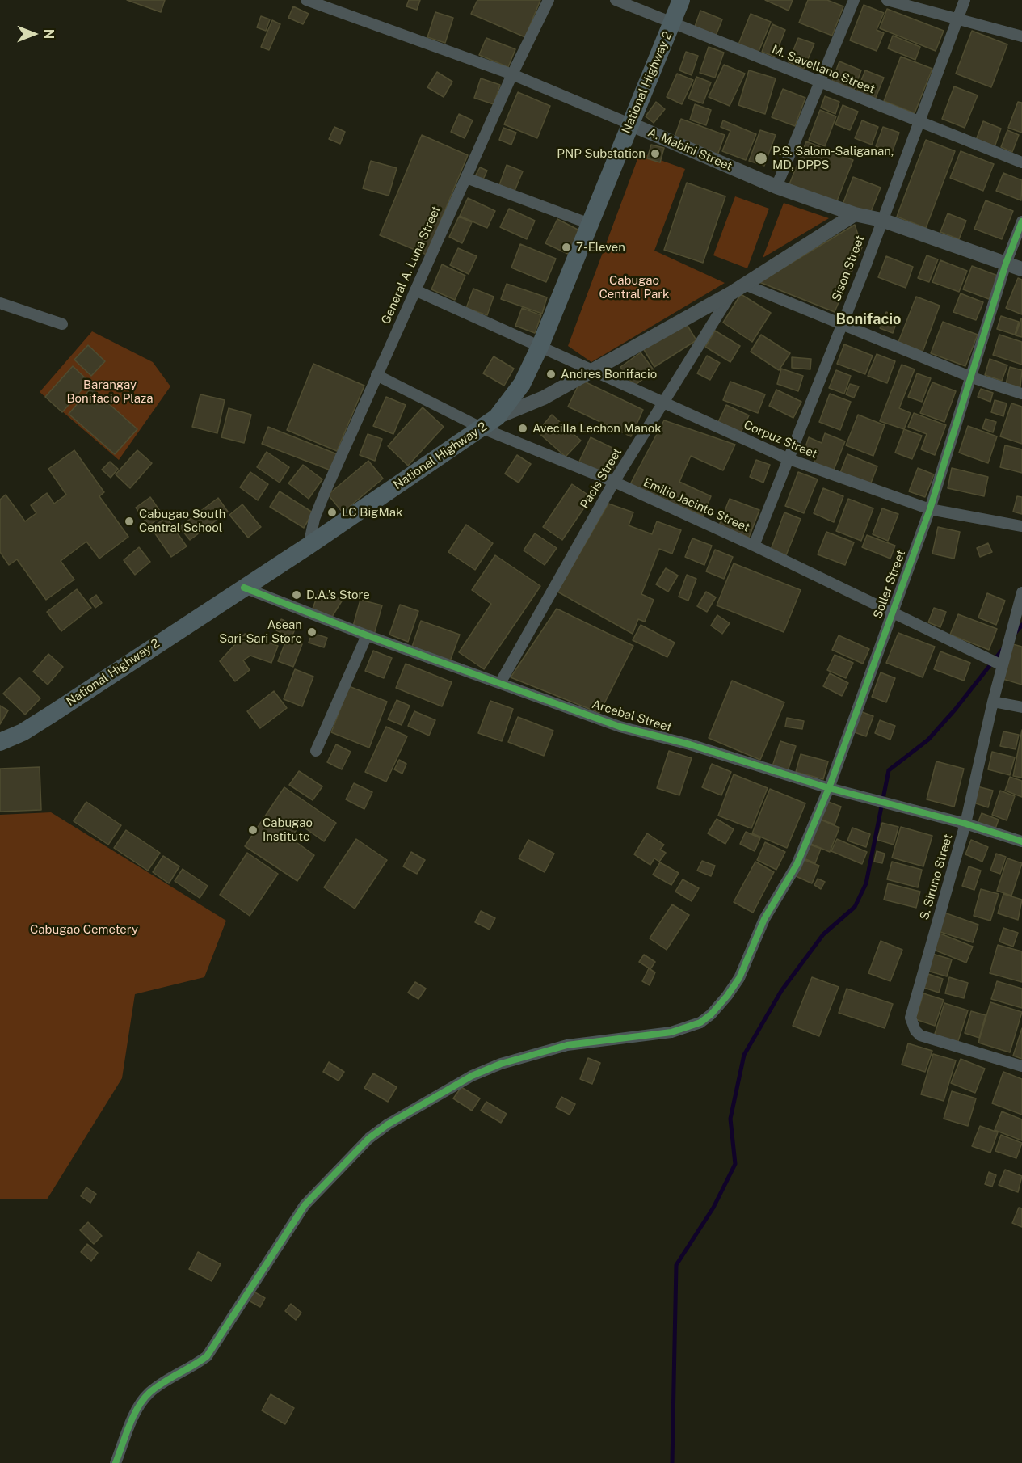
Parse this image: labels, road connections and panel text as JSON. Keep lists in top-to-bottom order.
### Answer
{
  "streets": {
    "highway": ["National Highway 2"],
    "street": [
      "M. Savellano Street",
      "A. Mabini Street",
      "General A. Luna Street",
      "Sison Street",
      "Corpuz Street",
      "Pacis Street",
      "Emilio Jacinto Street",
      "Soller Street",
      "Arcebal Street",
      "S. Siruno Street"
    ]
  },
  "crossings": [
    ["M. Savellano Street", "National Highway 2"],
    ["M. Savellano Street", "Sison Street"],
    ["National Highway 2", "A. Mabini Street"],
    ["National Highway 2", "General A. Luna Street"],
    ["National Highway 2", "Corpuz Street"],
    ["National Highway 2", "Emilio Jacinto Street"],
    ["National Highway 2", "Arcebal Street"],
    ["A. Mabini Street", "General A. Luna Street"],
    ["A. Mabini Street", "Sison Street"],
    ["A. Mabini Street", "Soller Street"],
    ["General A. Luna Street", "Corpuz Street"],
    ["General A. Luna Street", "Emilio Jacinto Street"],
    ["Sison Street", "Corpuz Street"],
    ["Sison Street", "Emilio Jacinto Street"],
    ["Corpuz Street", "Pacis Street"],
    ["Corpuz Street", "Soller Street"],
    ["Pacis Street", "Emilio Jacinto Street"],
    ["Pacis Street", "Arcebal Street"],
    ["Emilio Jacinto Street", "Soller Street"],
    ["Emilio Jacinto Street", "S. Siruno Street"],
    ["Soller Street", "Arcebal Street"],
    ["Arcebal Street", "S. Siruno Street"]
  ],
  "districts": ["Bonifacio"],
  "parks": ["Cabugao Central Park", "Barangay Bonifacio Plaza", "Cabugao Cemetery"],
  "places": [
    "PNP Substation",
    "P.S. Salom-Saliganan, MD, DPPS",
    "7-Eleven",
    "Andres Bonifacio",
    "Avecilla Lechon Manok",
    "LC BigMak",
    "Cabugao South Central School",
    "D.A.’s Store",
    "Asean Sari-Sari Store",
    "Cabugao Institute"
  ],
  "north": "right"
}
